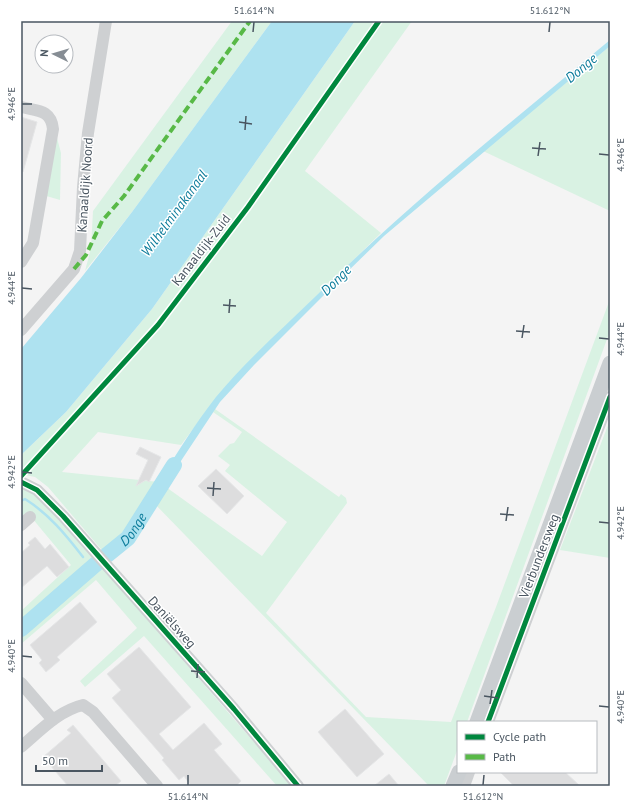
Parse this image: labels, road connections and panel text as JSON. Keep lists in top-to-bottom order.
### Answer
{
  "streets": {
    "main road": ["Vierbundersweg"],
    "street": ["Kanaaldijk Noord", "Daniëlsweg"],
    "cycle path": ["Kanaaldijk-Zuid"]
  },
  "water": ["Donge", "Wilhelminakanaal"],
  "legend": ["Cycle path", "Path"],
  "scale_bar": "50 m",
  "north": "left",
  "coordinates": [
    "51.614°N",
    "51.612°N",
    "4.946°E",
    "4.944°E",
    "4.942°E",
    "4.940°E"
  ]
}
